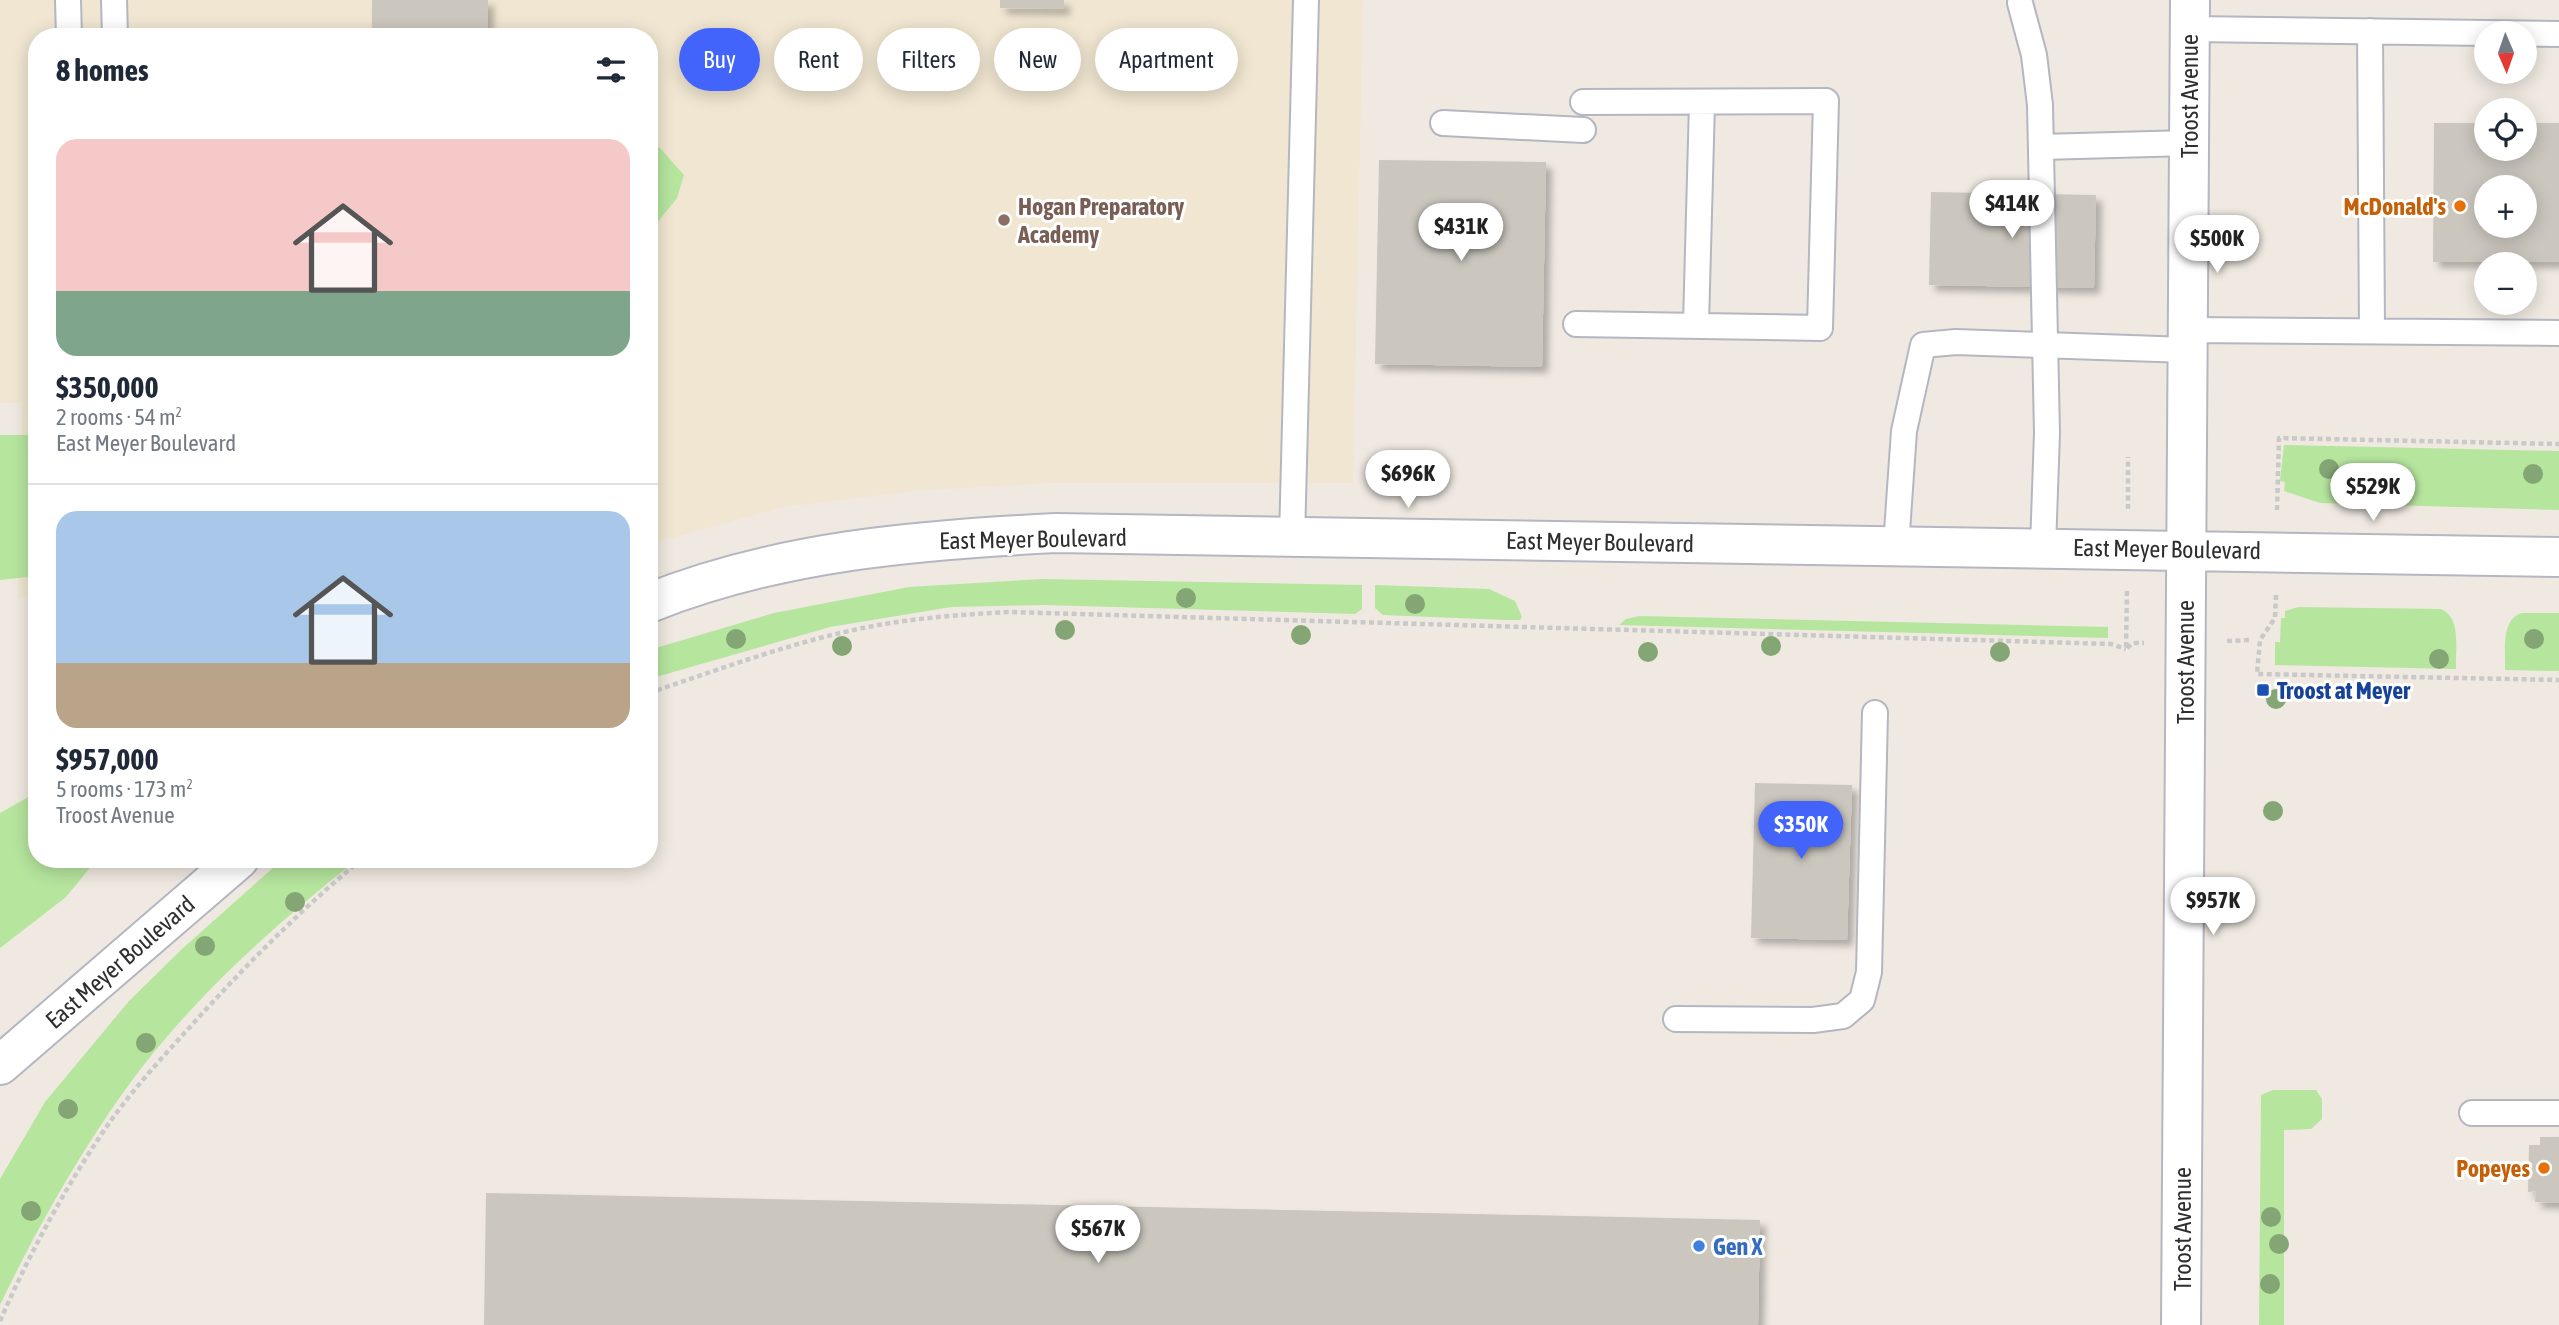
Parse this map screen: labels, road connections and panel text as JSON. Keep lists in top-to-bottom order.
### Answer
{
  "streets": {
    "main road": ["Troost Avenue", "East Meyer Boulevard"]
  },
  "crossings": [
    ["Troost Avenue", "East Meyer Boulevard"]
  ],
  "places": {
    "other": [
      "McDonald's",
      "Hogan Preparatory Academy",
      "Popeyes",
      "Gen X"
    ],
    "transit": ["Troost at Meyer"]
  },
  "north": "bottom",
  "page": {
    "map_buttons": ["+", "−"],
    "chip": [
      "Buy",
      "Rent",
      "Filters",
      "New",
      "Apartment"
    ],
    "heading": "8 homes",
    "list": [
      {
        "name": "$350,000",
        "note": "2 rooms · 54 m² · East Meyer Boulevard"
      },
      {
        "name": "$957,000",
        "note": "5 rooms · 173 m² · Troost Avenue"
      }
    ],
    "price": [
      "$414K",
      "$431K",
      "$500K",
      "$696K",
      "$529K",
      "$350K",
      "$957K",
      "$567K"
    ]
  }
}
